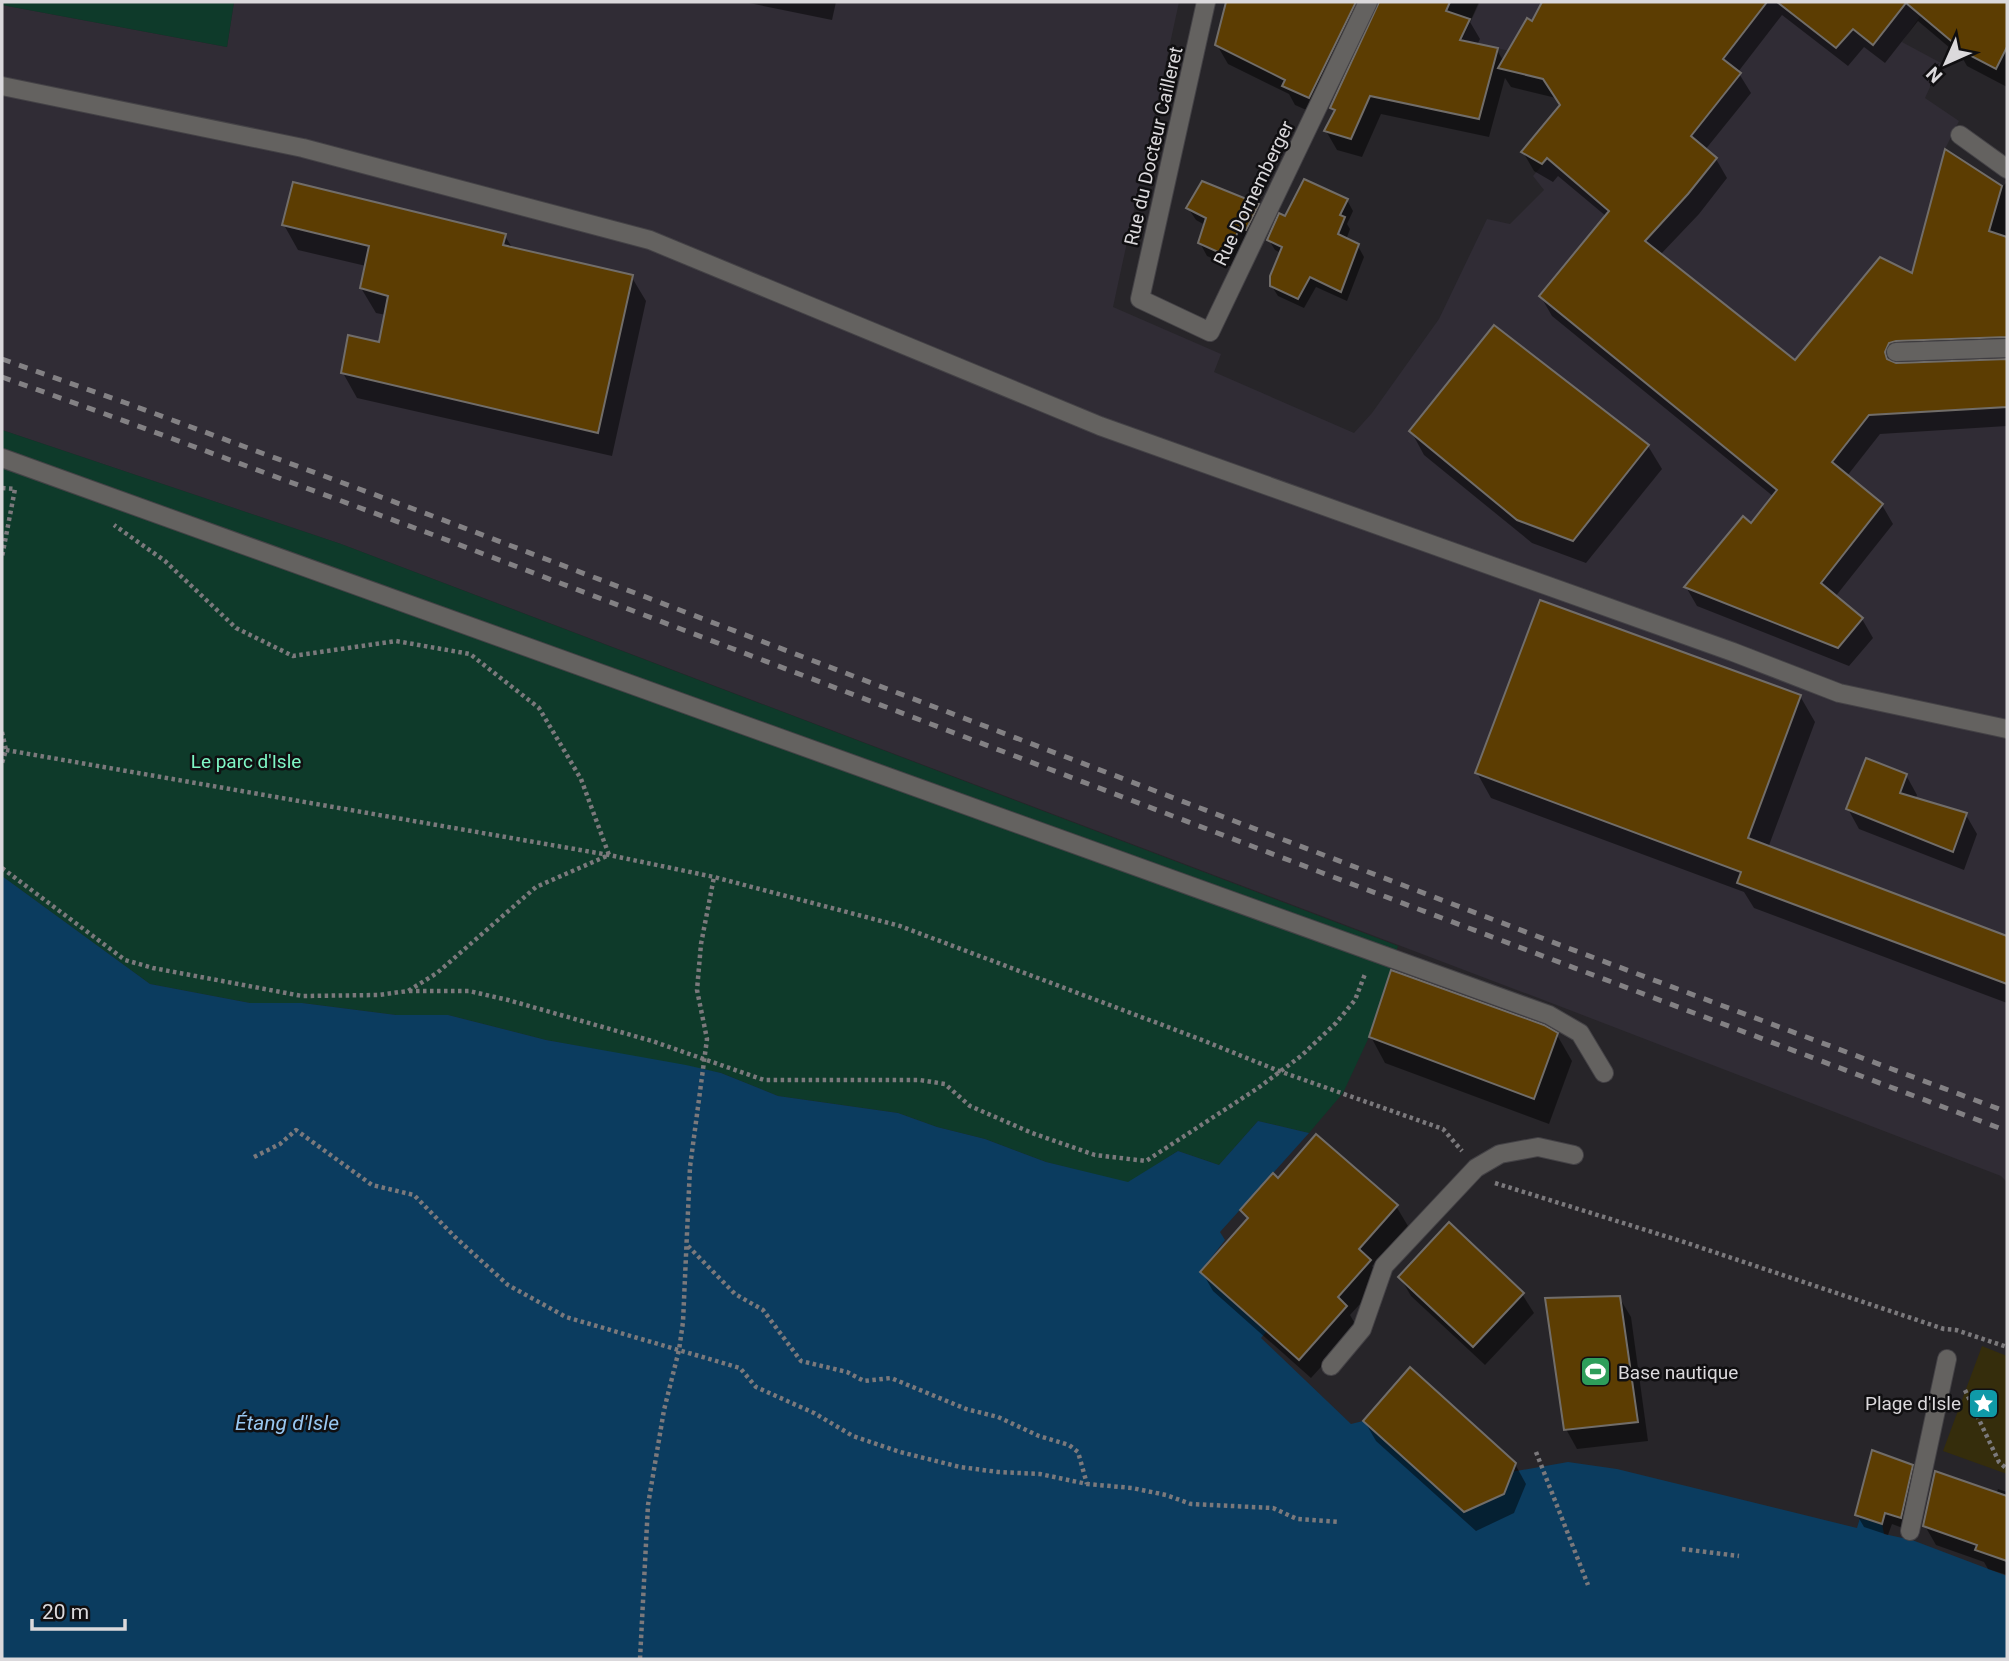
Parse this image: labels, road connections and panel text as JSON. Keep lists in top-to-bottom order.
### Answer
{
  "streets": {
    "street": ["Rue du Docteur Cailleret", "Rue Dornemberger"]
  },
  "crossings": [
    ["Rue du Docteur Cailleret", "Rue Dornemberger"]
  ],
  "water": ["Étang d'Isle"],
  "parks": ["Le parc d'Isle"],
  "places": {
    "sports": ["Base nautique"],
    "place": ["Plage d'Isle"]
  },
  "scale_bar": "20 m",
  "north": "bottom left"
}
